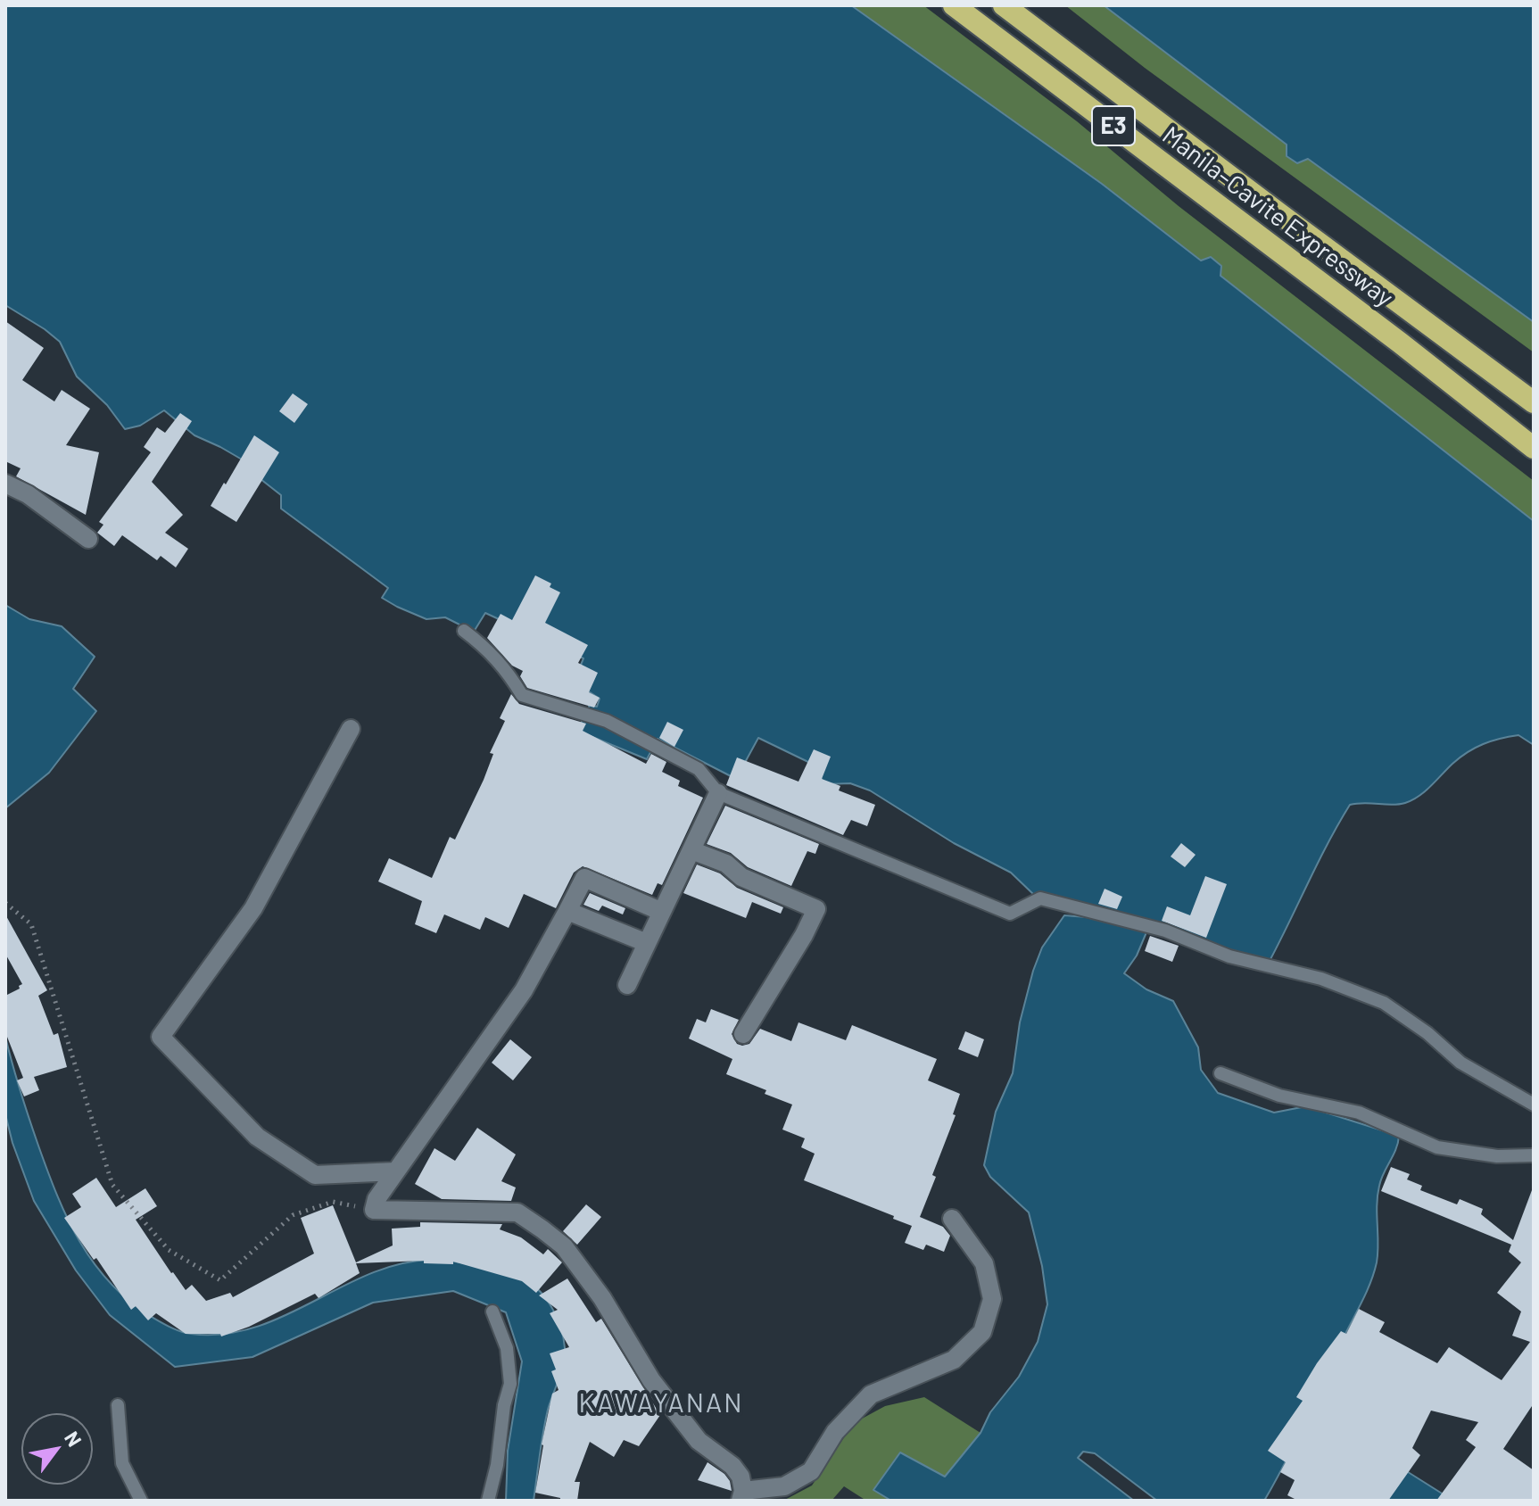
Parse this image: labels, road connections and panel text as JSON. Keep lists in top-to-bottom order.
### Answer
{
  "streets": {
    "highway": ["E3", "Manila–Cavite Expressway"]
  },
  "districts": ["KAWAYANAN"],
  "north": "top right"
}
